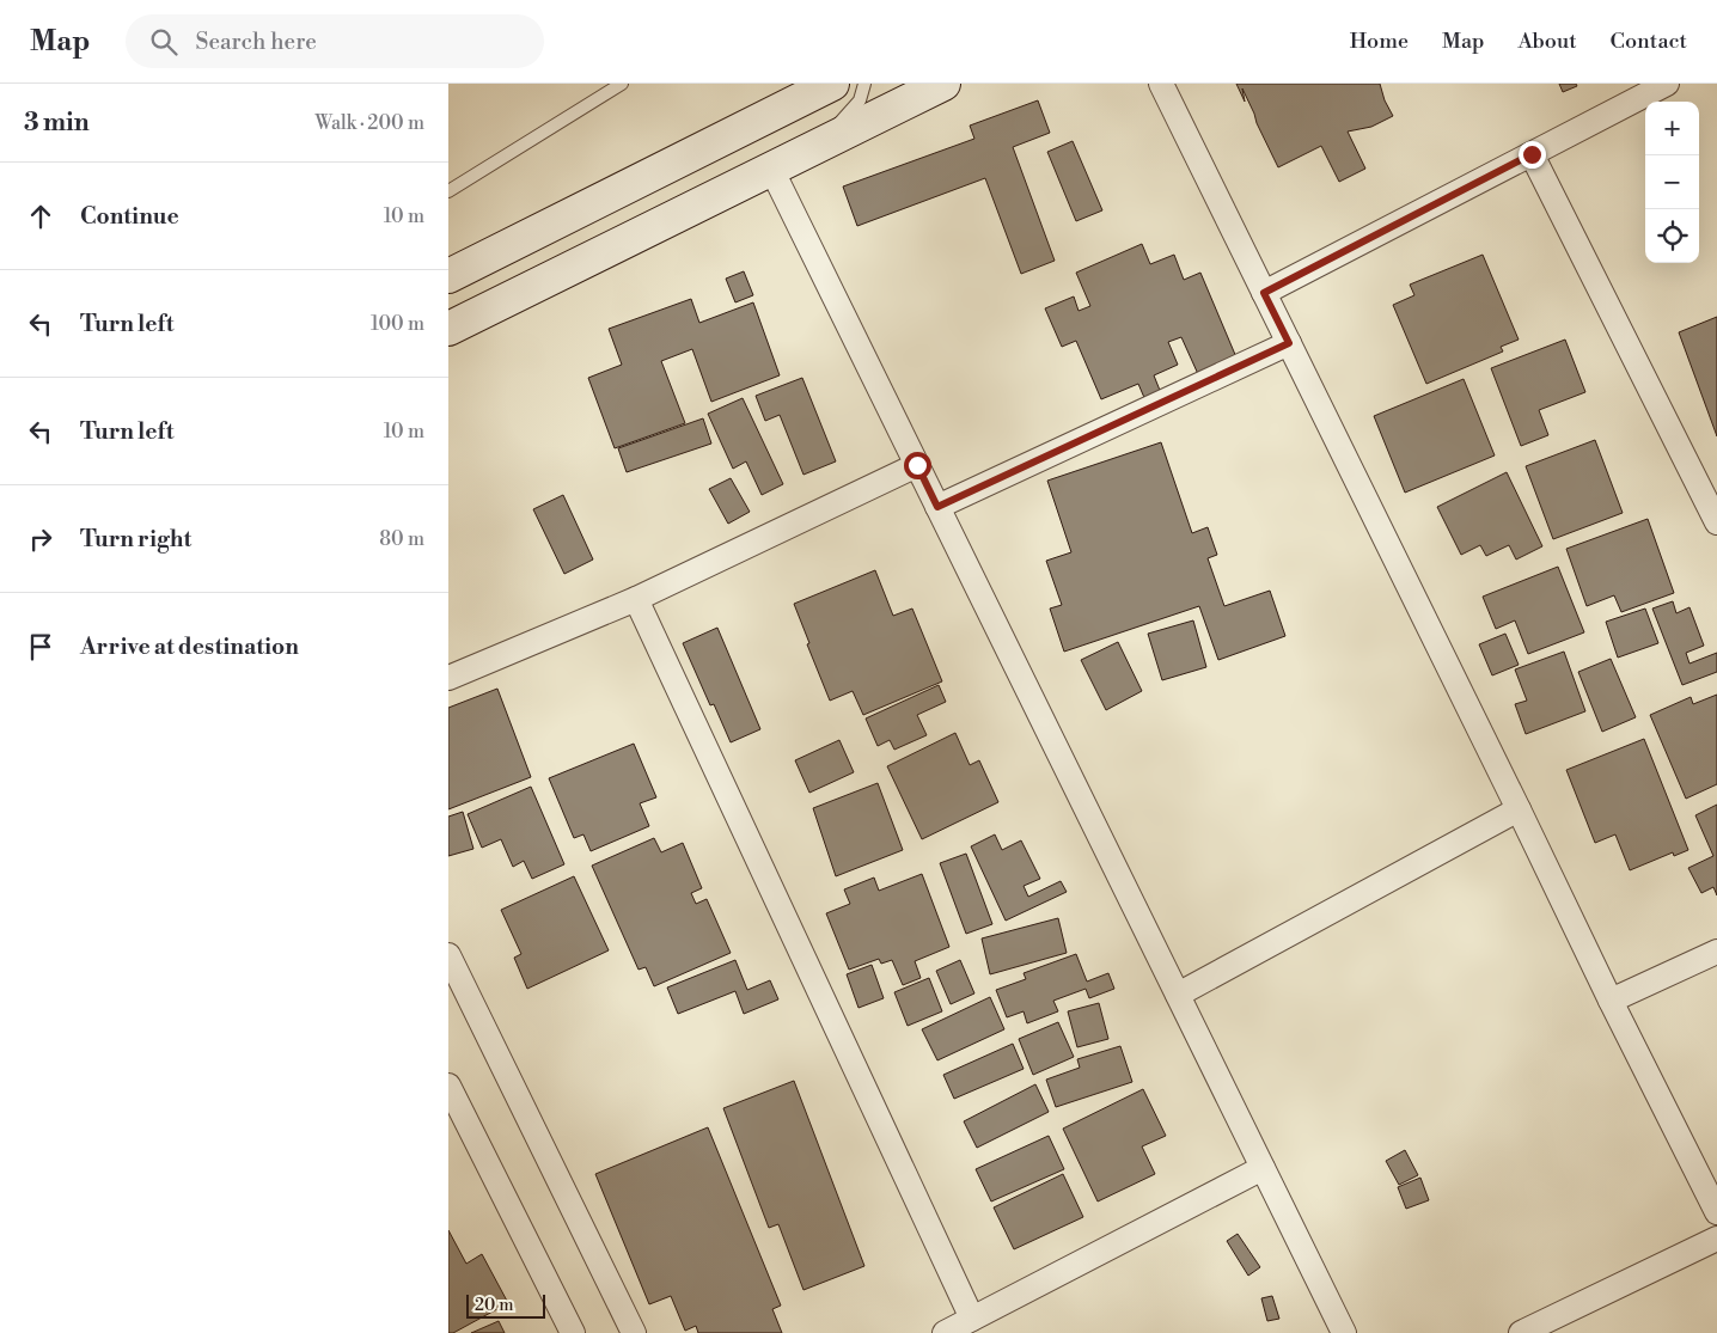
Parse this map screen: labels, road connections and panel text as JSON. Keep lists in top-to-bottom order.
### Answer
{
  "scale_bar": "20 m",
  "page": {
    "header": "Map",
    "search": "Search here",
    "nav": [
      "Home",
      "Map",
      "About",
      "Contact"
    ],
    "heading": ["3 min", "Walk · 200 m"],
    "map_buttons": ["+", "−"],
    "list": [
      ["Continue", "10 m"],
      ["Turn left", "100 m"],
      ["Turn left", "10 m"],
      ["Turn right", "80 m"],
      "Arrive at destination"
    ],
    "scale": "20 m"
  }
}
